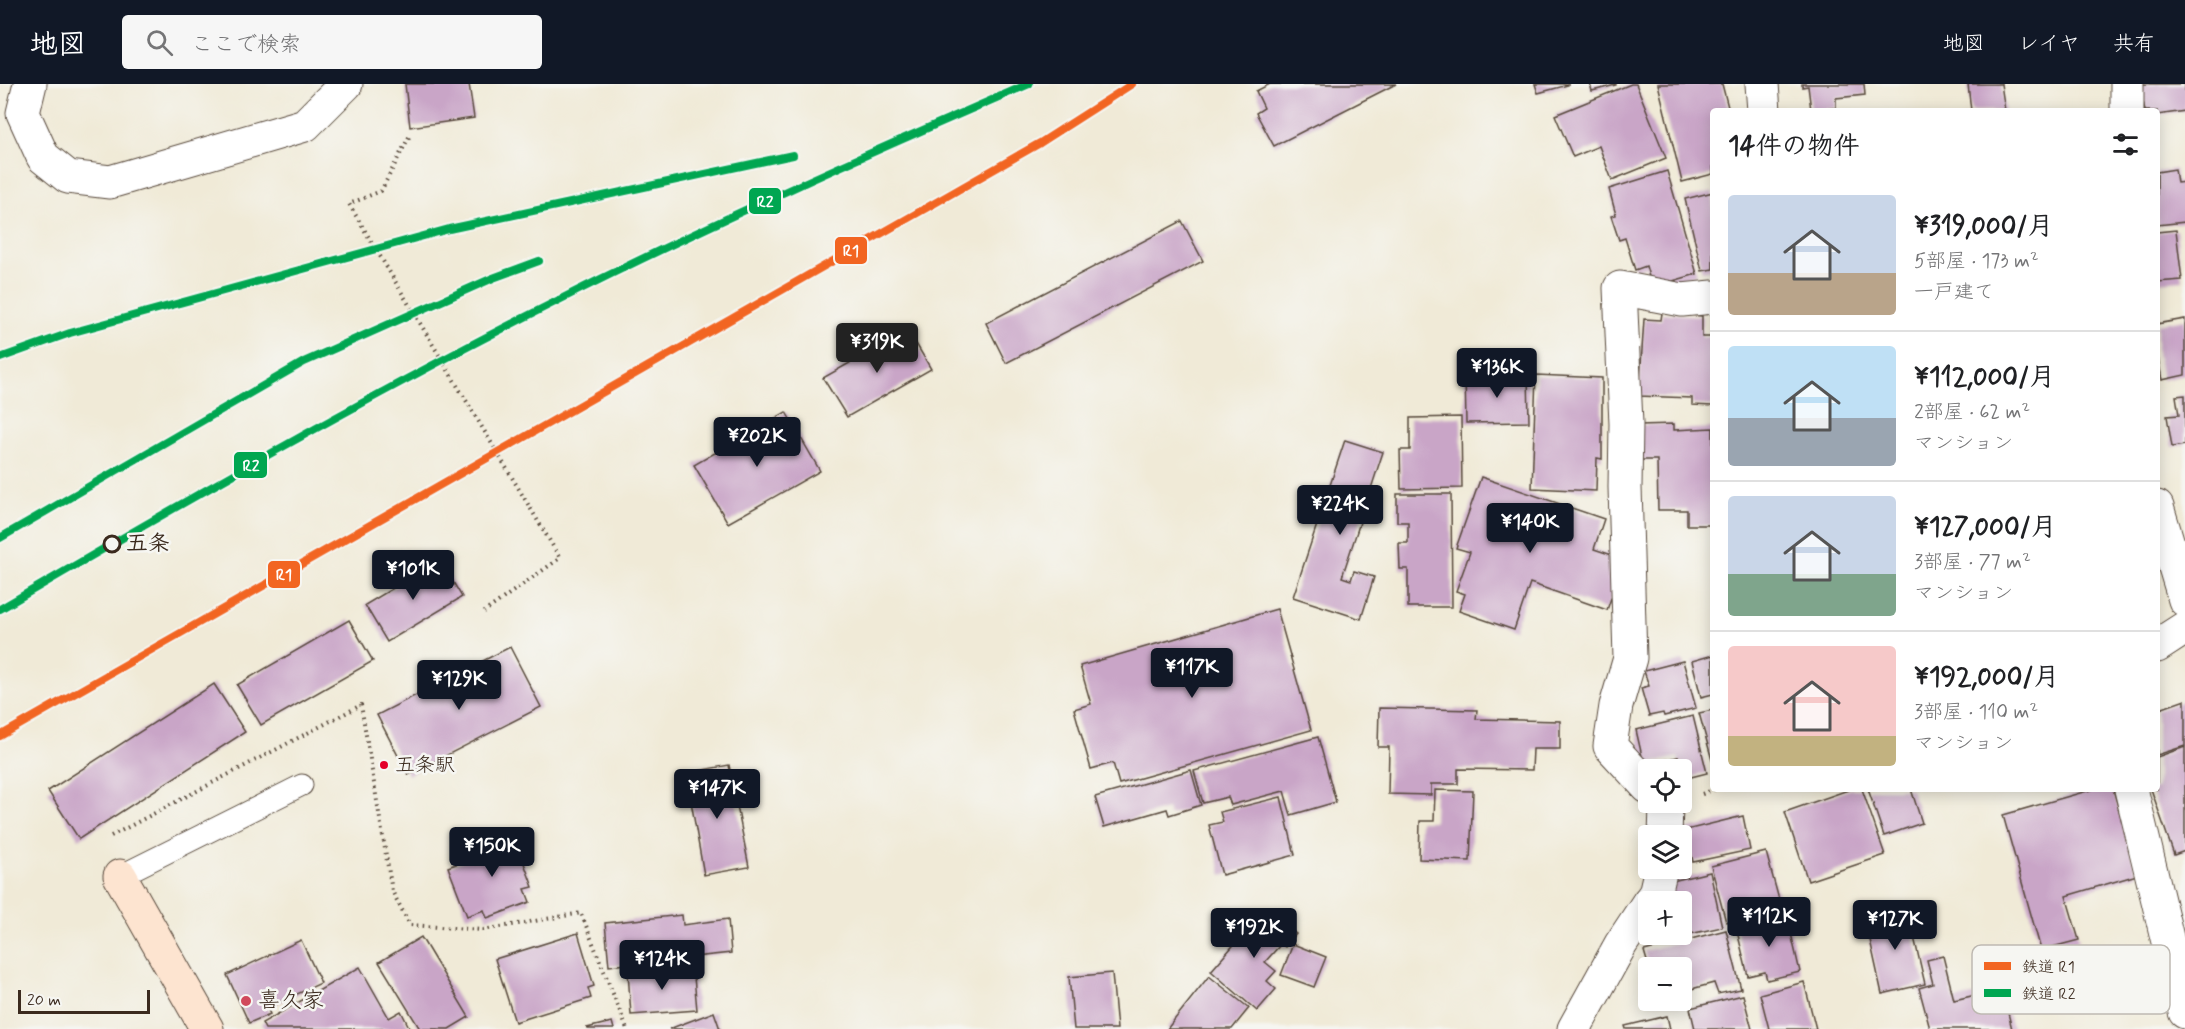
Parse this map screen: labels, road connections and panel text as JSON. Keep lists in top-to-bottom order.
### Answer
{
  "places": ["五条", "五条駅", "喜久家"],
  "lines": ["rail line R1", "rail line R2"],
  "legend": ["鉄道 R1", "鉄道 R2"],
  "scale_bar": "20 m",
  "page": {
    "header": "地図",
    "search": "ここで検索",
    "nav": ["地図", "レイヤ", "共有"],
    "heading": "14件の物件",
    "list": [
      {
        "name": "¥319,000/月",
        "note": "5部屋 · 173 m² · 一戸建て"
      },
      {
        "name": "¥112,000/月",
        "note": "2部屋 · 62 m² · マンション"
      },
      {
        "name": "¥127,000/月",
        "note": "3部屋 · 77 m² · マンション"
      },
      {
        "name": "¥192,000/月",
        "note": "3部屋 · 110 m² · マンション"
      }
    ],
    "price": [
      "¥319K",
      "¥136K",
      "¥202K",
      "¥224K",
      "¥140K",
      "¥101K",
      "¥117K",
      "¥129K",
      "¥147K",
      "¥150K",
      "¥112K",
      "¥127K",
      "¥192K",
      "¥124K"
    ],
    "map_buttons": ["+", "−"],
    "scale": "20 m"
  }
}
